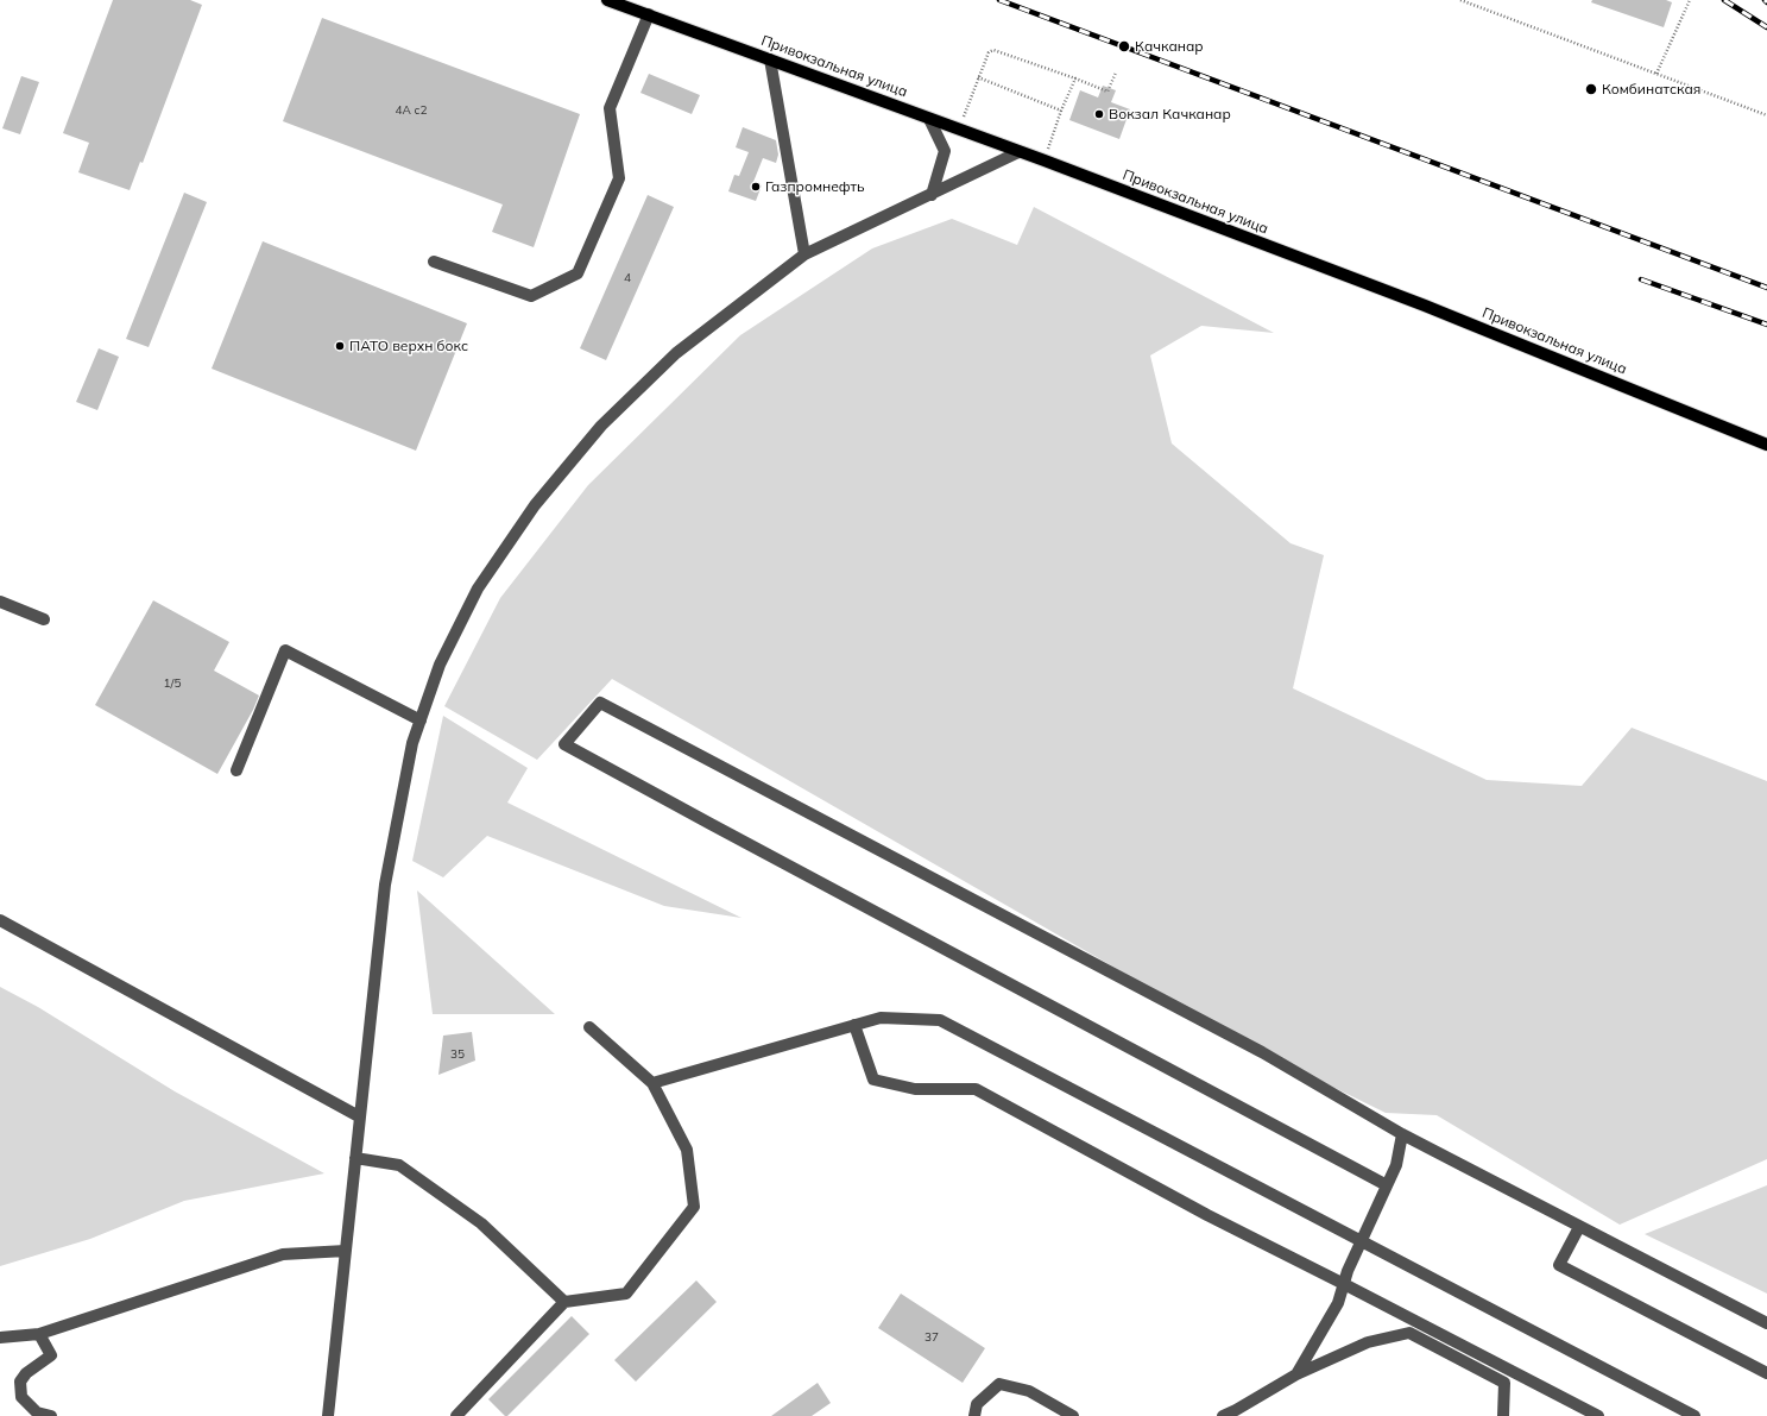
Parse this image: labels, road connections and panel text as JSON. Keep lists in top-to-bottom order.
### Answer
{
  "streets": {
    "main road": ["Привокзальная улица"]
  },
  "places": [
    "Качканар",
    "Комбинатская",
    "Вокзал Качканар",
    "Газпромнефть",
    "ПАТО верхн бокс"
  ],
  "house_numbers": [
    "4А с2",
    "4",
    "1/5",
    "35",
    "37"
  ]
}
